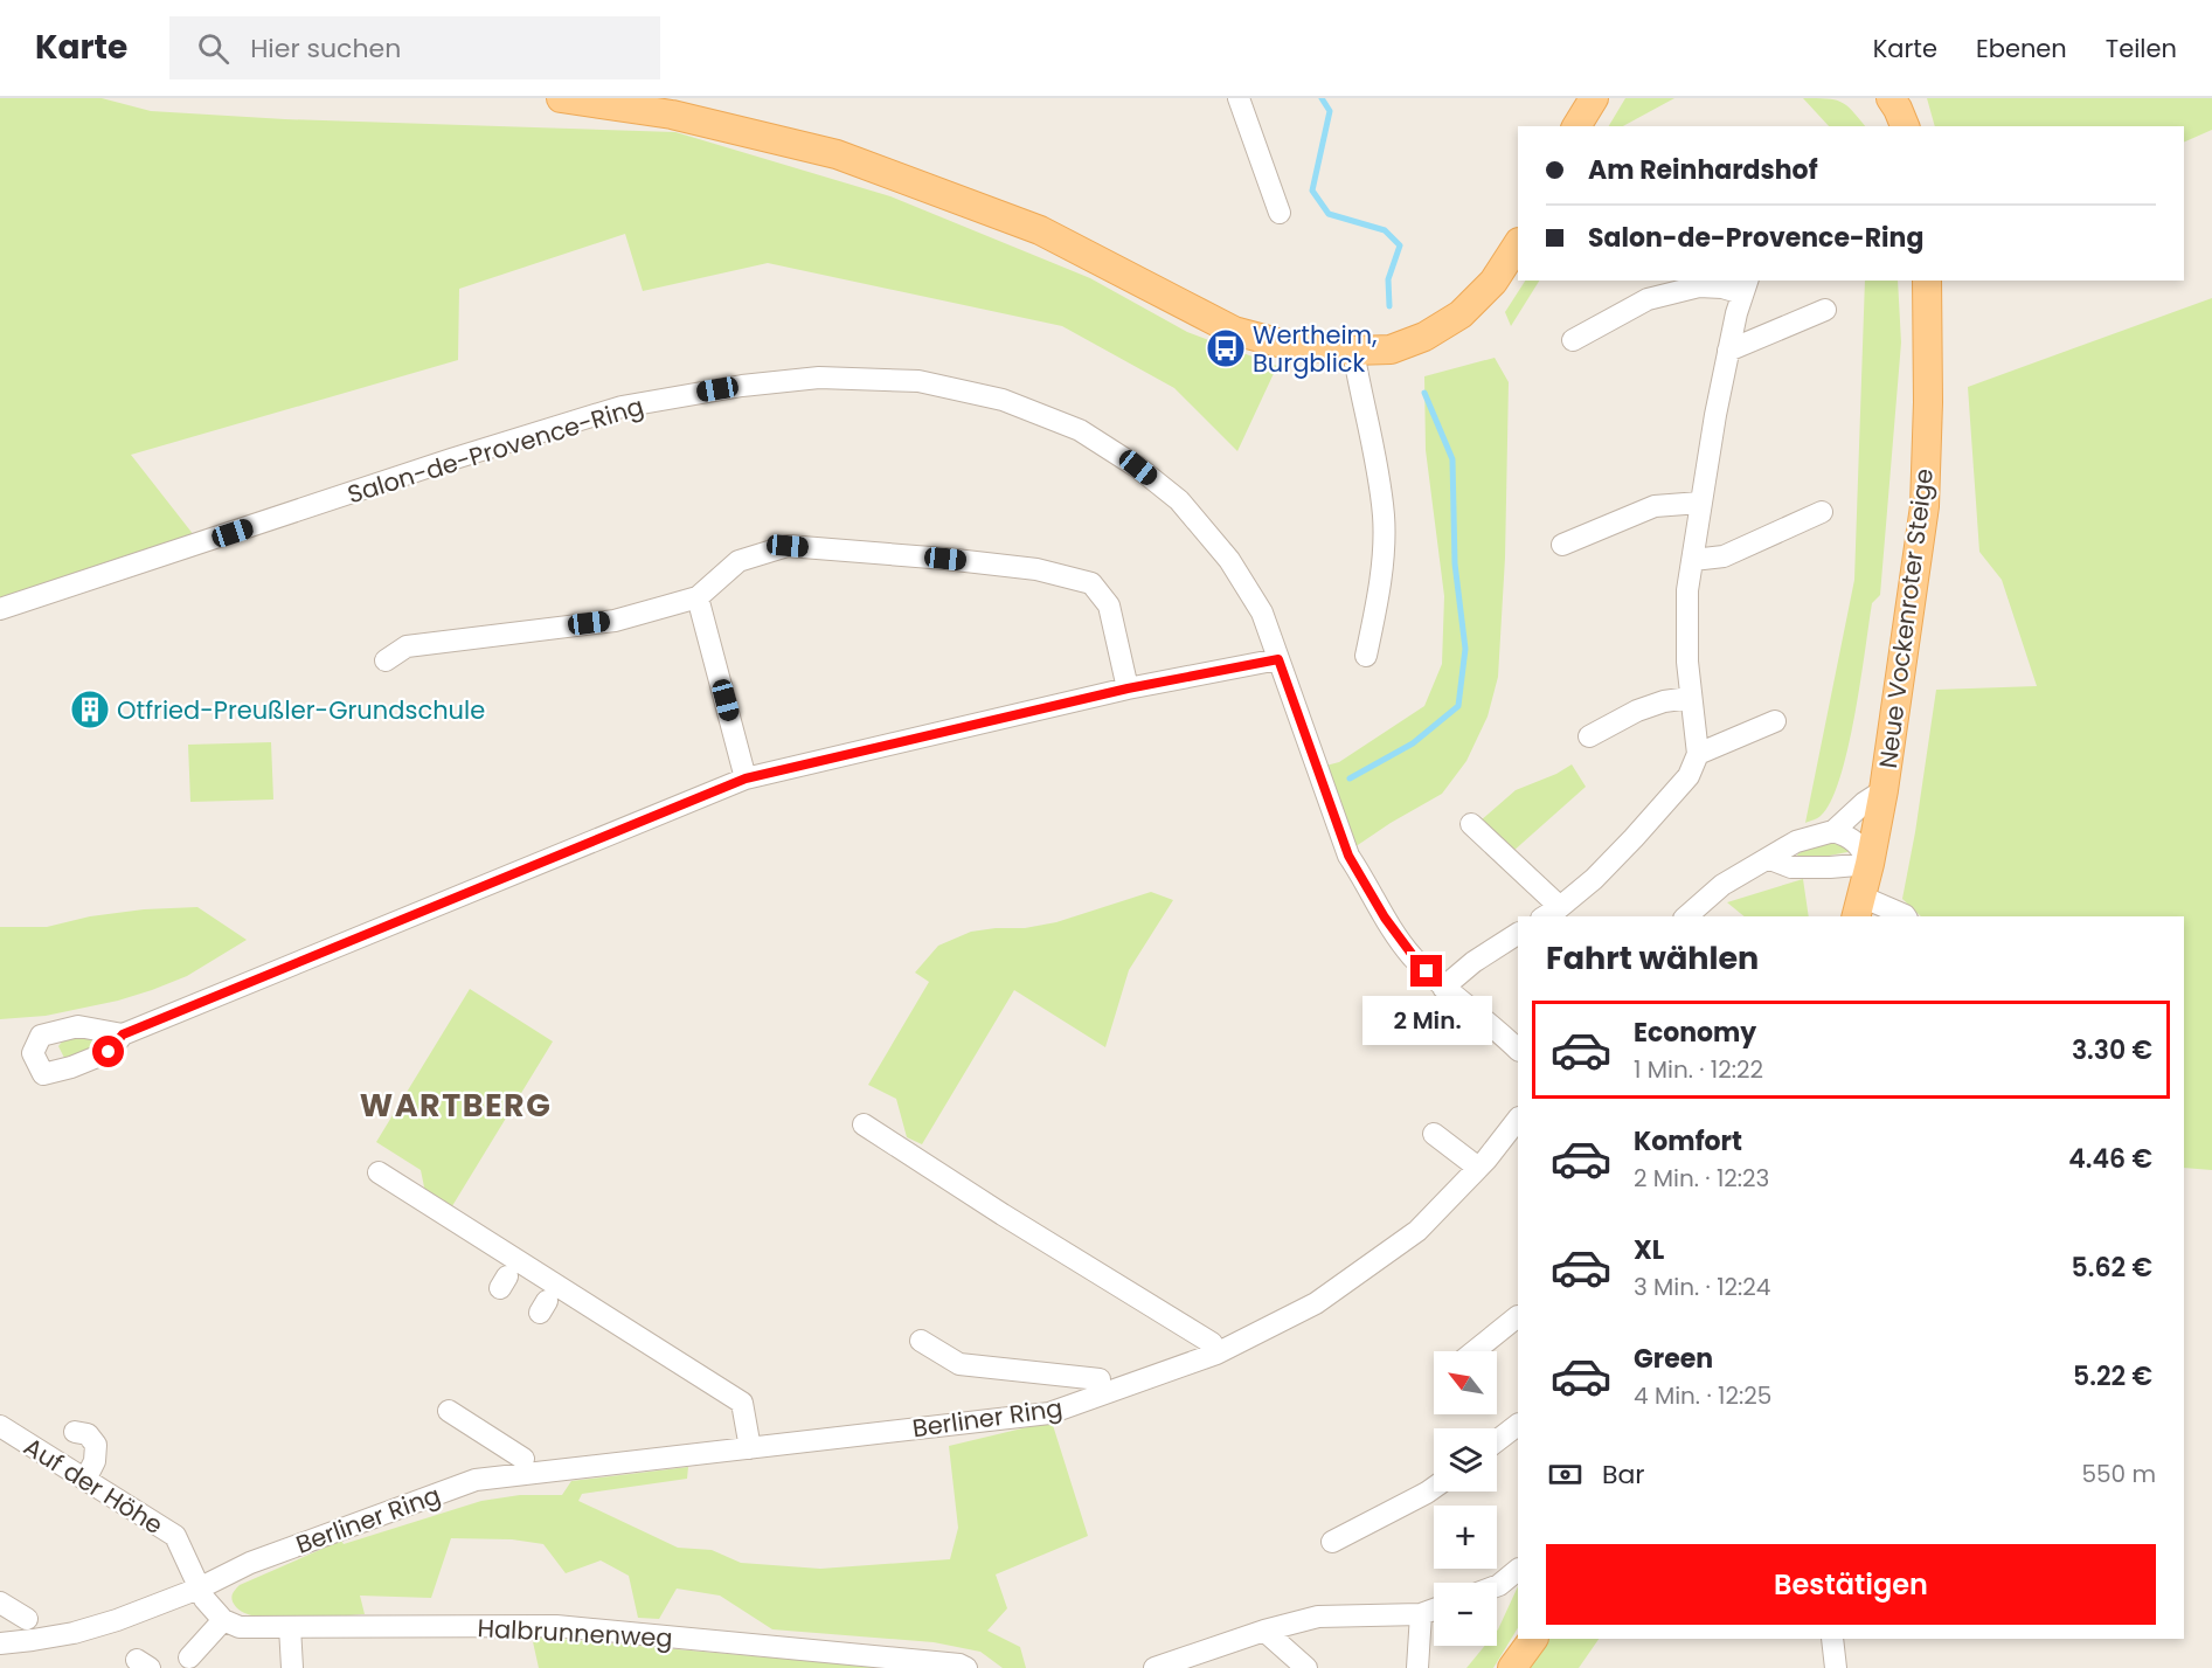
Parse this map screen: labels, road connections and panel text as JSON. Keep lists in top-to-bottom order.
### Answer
{
  "streets": {
    "main road": ["Neue Vockenroter Steige"],
    "street": [
      "Salon-de-Provence-Ring",
      "Berliner Ring",
      "Auf der Höhe",
      "Halbrunnenweg"
    ]
  },
  "crossings": [
    ["Berliner Ring", "Auf der Höhe"]
  ],
  "districts": ["WARTBERG"],
  "places": {
    "bus stop": ["Wertheim, Burgblick"],
    "building": ["Otfried-Preußler-Grundschule"]
  },
  "north": "top left",
  "page": {
    "header": "Karte",
    "search": "Hier suchen",
    "nav": ["Karte", "Ebenen", "Teilen"],
    "banner": ["Am Reinhardshof", "Salon-de-Provence-Ring"],
    "heading": "Fahrt wählen",
    "bubble": "2 Min.",
    "list": [
      {
        "name": "Economy",
        "note": "1 Min. · 12:22",
        "value": "3.30 €"
      },
      {
        "name": "Komfort",
        "note": "2 Min. · 12:23",
        "value": "4.46 €"
      },
      {
        "name": "XL",
        "note": "3 Min. · 12:24",
        "value": "5.62 €"
      },
      {
        "name": "Green",
        "note": "4 Min. · 12:25",
        "value": "5.22 €"
      }
    ],
    "map_buttons": ["+", "−"],
    "pay": ["Bar", "550 m"],
    "buttons": "Bestätigen"
  }
}
